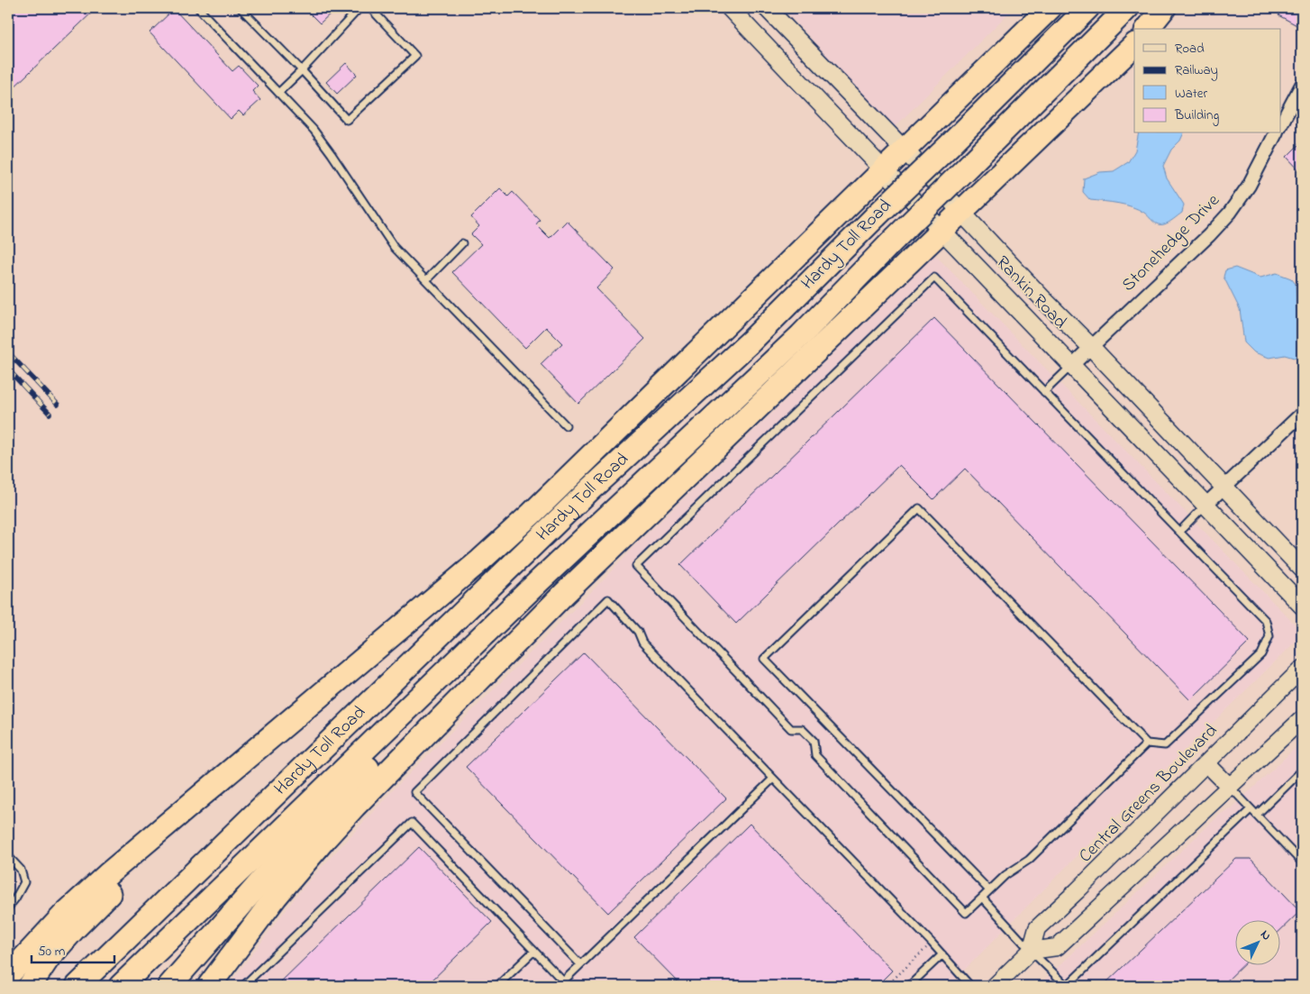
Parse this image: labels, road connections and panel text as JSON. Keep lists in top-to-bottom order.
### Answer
{
  "streets": {
    "highway": ["Hardy Toll Road"],
    "main road": ["Rankin Road"],
    "street": ["Stonehedge Drive", "Central Greens Boulevard"]
  },
  "crossings": [
    ["Stonehedge Drive", "Rankin Road"]
  ],
  "legend": [
    "Road",
    "Railway",
    "Water",
    "Building"
  ],
  "scale_bar": "50 m",
  "north": "top right"
}
